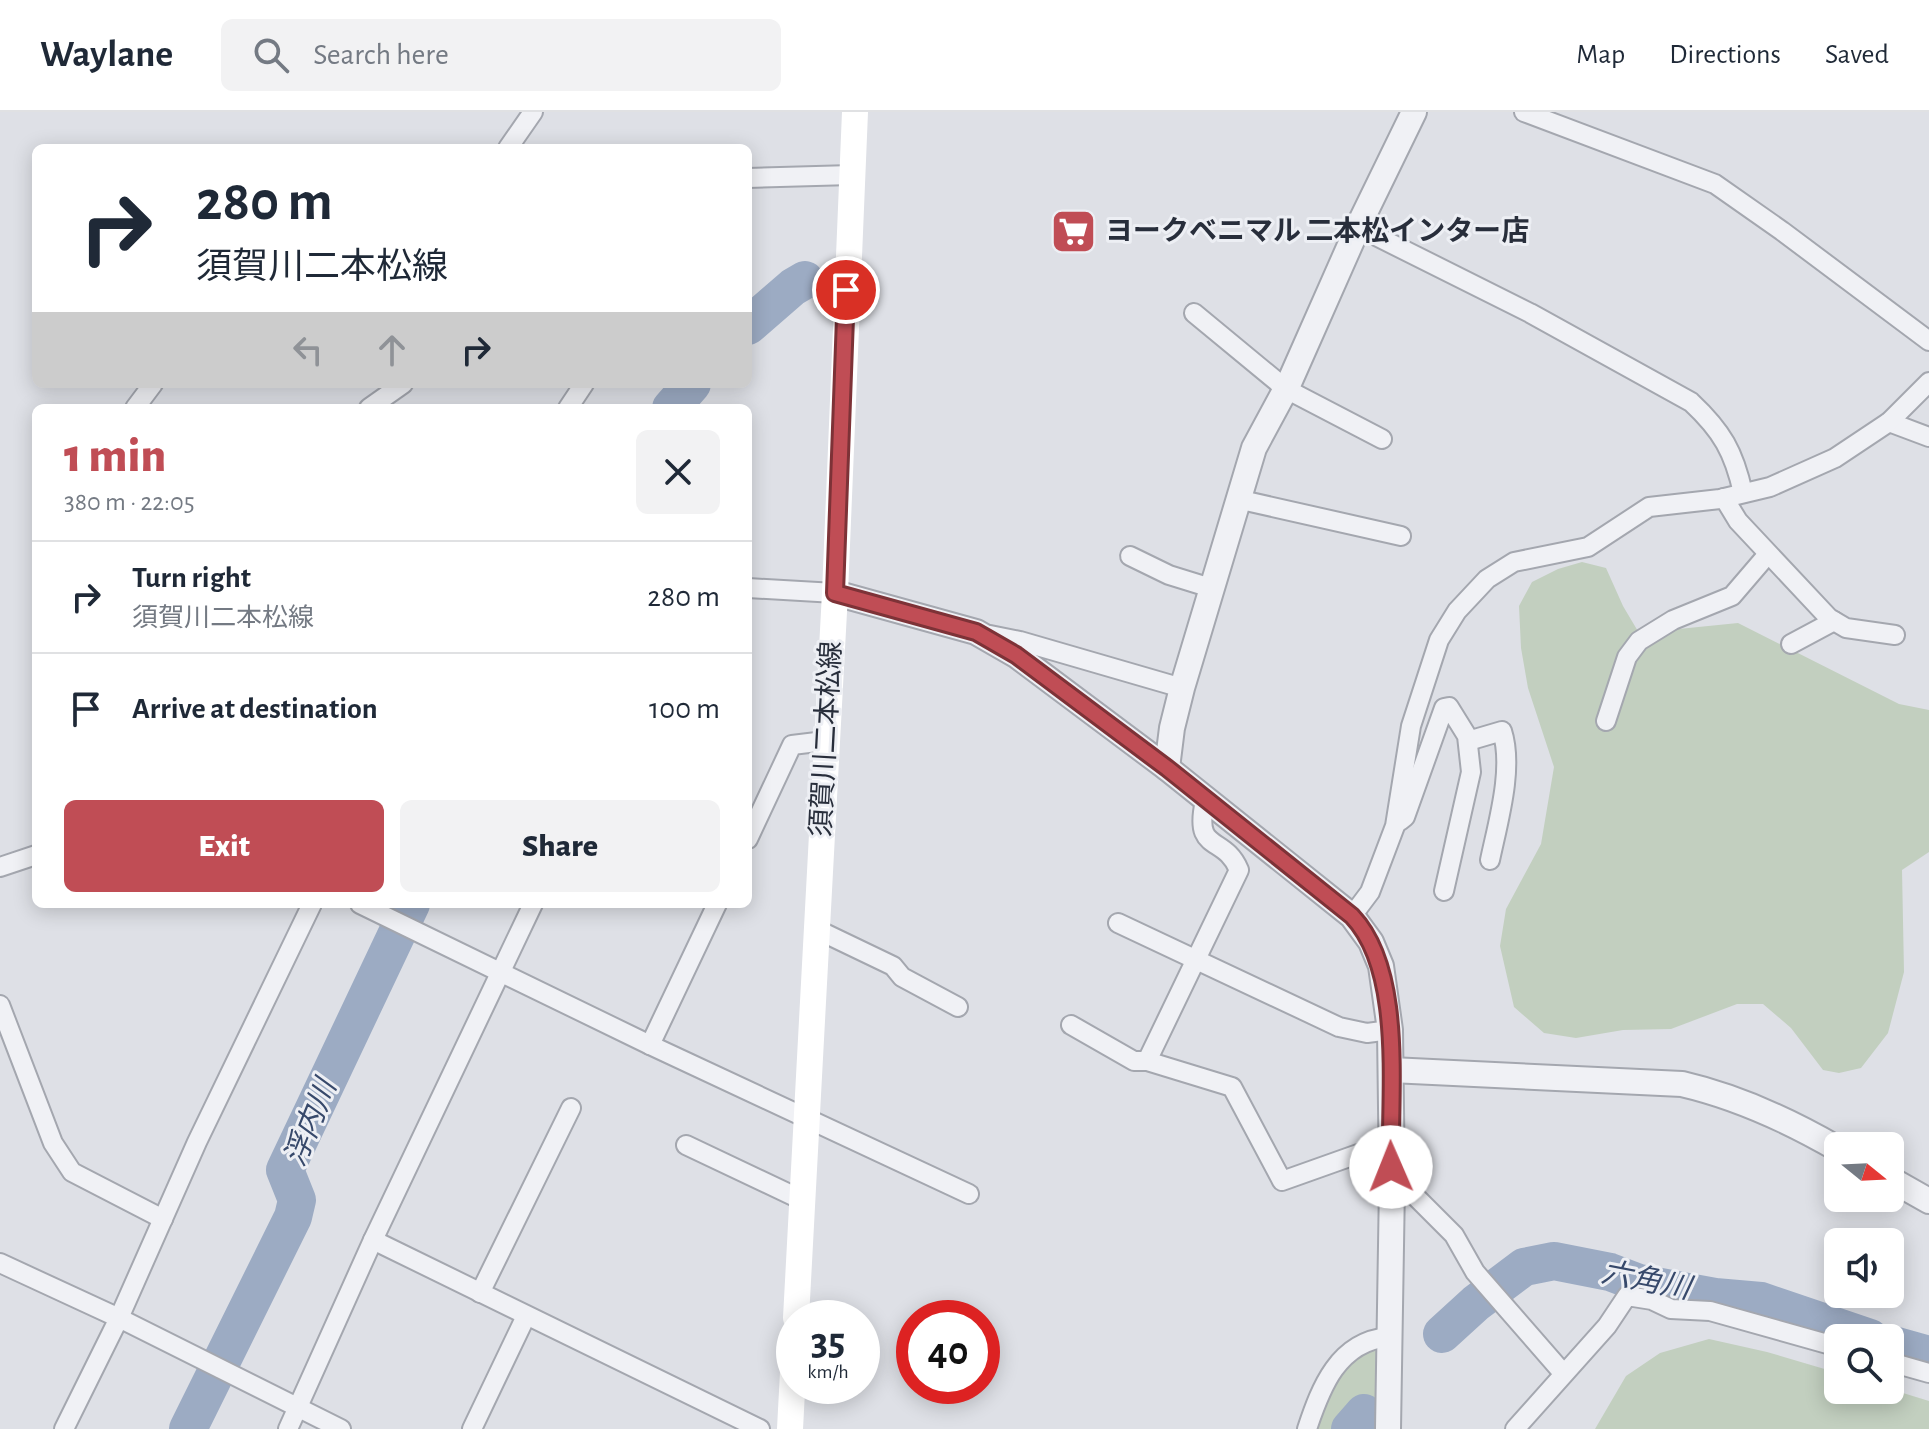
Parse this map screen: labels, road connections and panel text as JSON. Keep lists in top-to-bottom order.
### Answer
{
  "streets": {
    "main road": ["須賀川二本松線"]
  },
  "water": ["浮内川", "六角川"],
  "places": {
    "supermarket": ["ヨークベニマル 二本松インター店"]
  },
  "north": "right",
  "page": {
    "header": "Waylane",
    "search": "Search here",
    "nav": ["Map", "Directions", "Saved"],
    "turn": ["280 m", "須賀川二本松線"],
    "heading": ["1 min", "380 m · 22:05"],
    "list": [
      {
        "name": "Turn right",
        "note": "須賀川二本松線",
        "value": "280 m"
      },
      {
        "name": "Arrive at destination",
        "value": "100 m"
      }
    ],
    "buttons": ["Exit", "Share"],
    "speed": "35 km/h",
    "limit": "40"
  }
}
